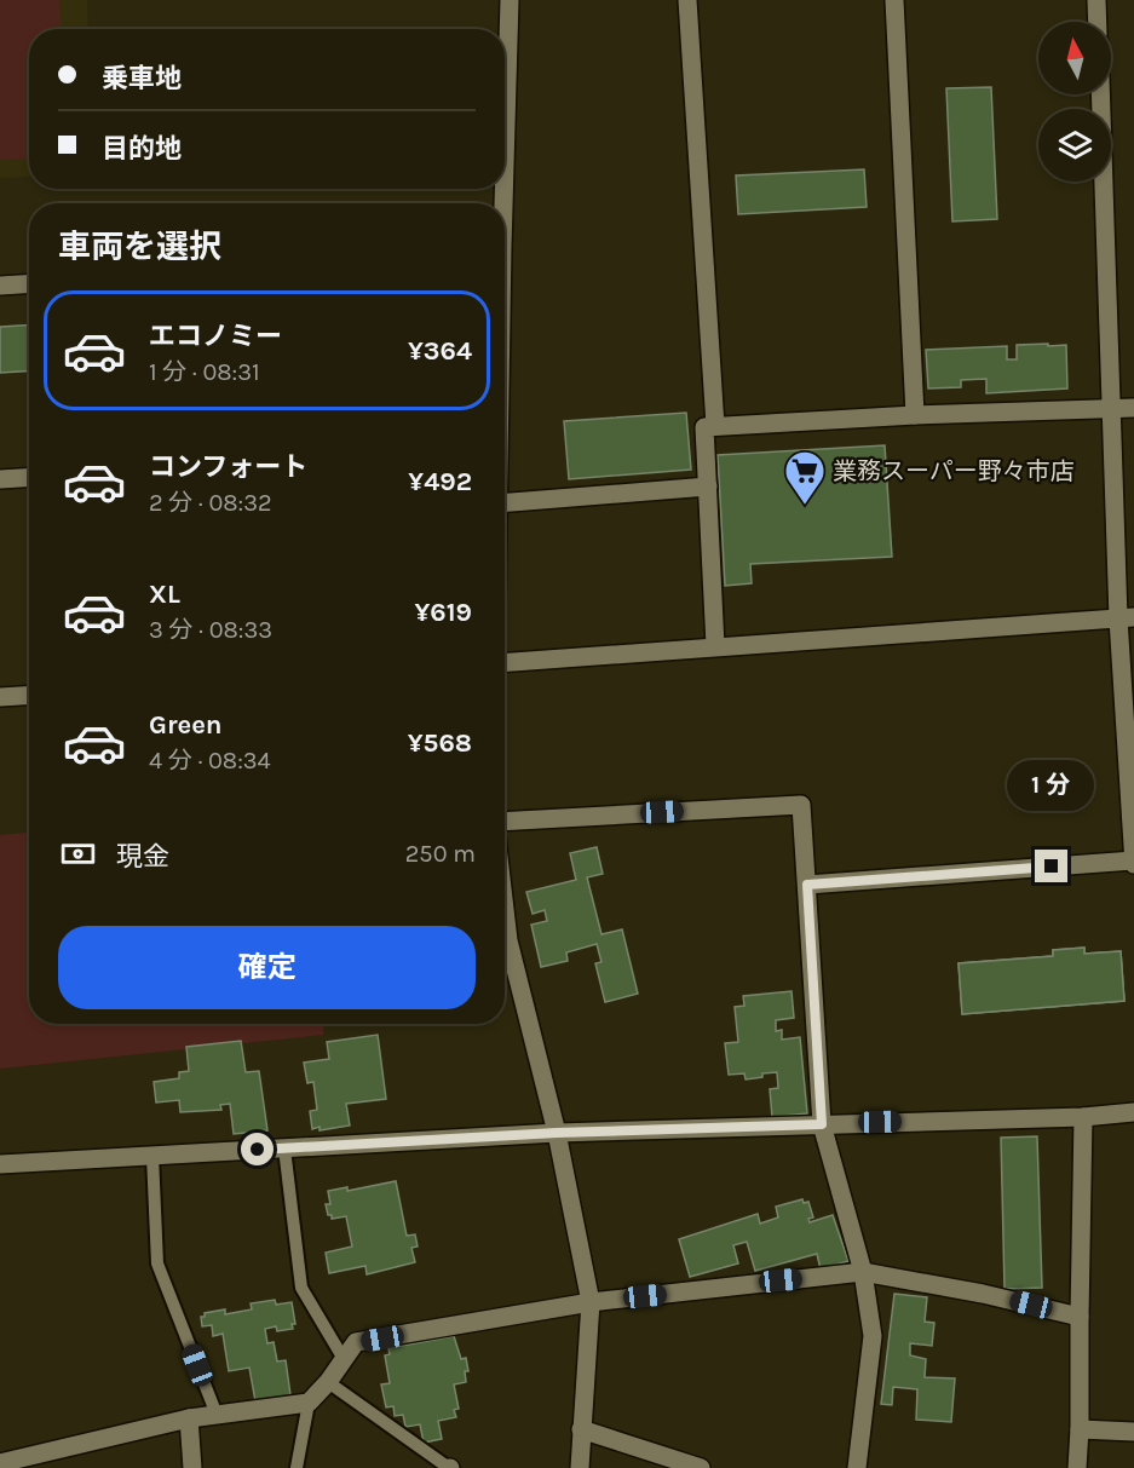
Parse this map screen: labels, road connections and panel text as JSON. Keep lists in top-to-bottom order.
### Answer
{
  "places": {
    "supermarket": ["業務スーパー野々市店"]
  },
  "north": "top",
  "page": {
    "banner": ["乗車地", "目的地"],
    "heading": "車両を選択",
    "list": [
      {
        "name": "エコノミー",
        "note": "1 分 · 08:31",
        "value": "¥364"
      },
      {
        "name": "コンフォート",
        "note": "2 分 · 08:32",
        "value": "¥492"
      },
      {
        "name": "XL",
        "note": "3 分 · 08:33",
        "value": "¥619"
      },
      {
        "name": "Green",
        "note": "4 分 · 08:34",
        "value": "¥568"
      }
    ],
    "bubble": "1 分",
    "pay": ["現金", "250 m"],
    "buttons": "確定"
  }
}
